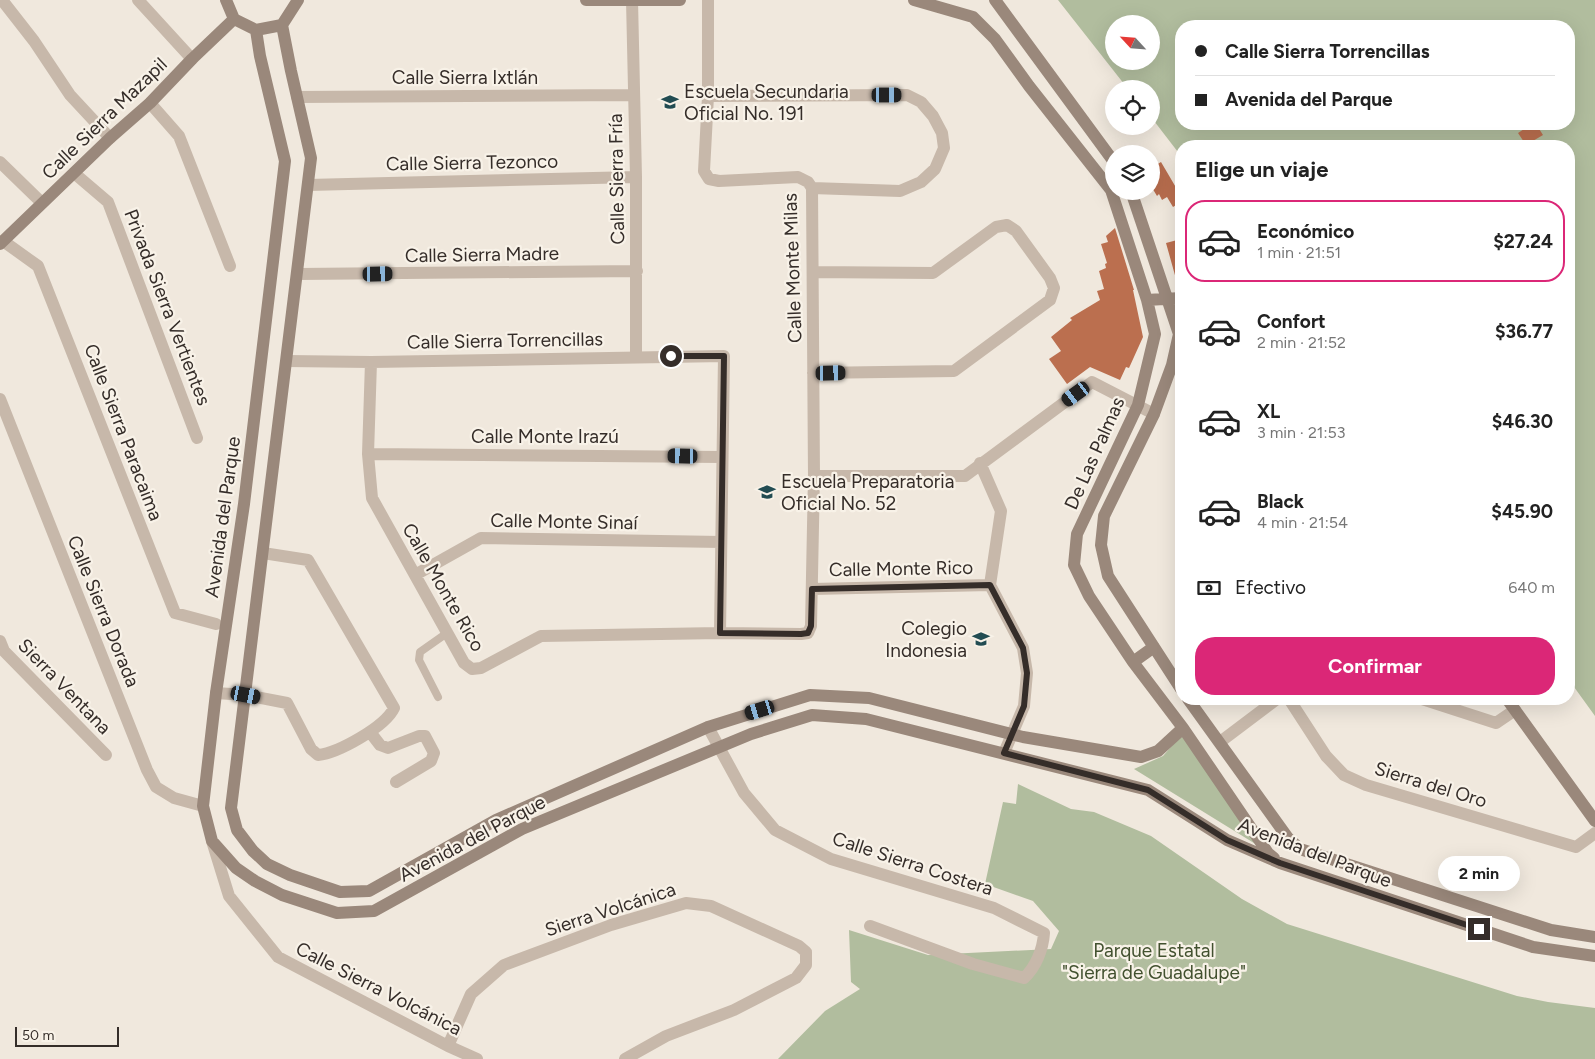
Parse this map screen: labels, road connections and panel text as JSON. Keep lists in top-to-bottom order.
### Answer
{
  "streets": {
    "street": [
      "Calle Sierra Ixtlán",
      "Calle Sierra Mazapil",
      "Calle Sierra Tezonco",
      "Calle Sierra Fría",
      "Calle Sierra Madre",
      "Calle Monte Milas",
      "Privada Sierra Vertientes",
      "Calle Sierra Torrencillas",
      "Calle Sierra Paracaima",
      "Calle Monte Irazú",
      "De Las Palmas",
      "Avenida del Parque",
      "Calle Monte Sinaí",
      "Calle Monte Rico",
      "Calle Sierra Dorada",
      "Sierra Ventana",
      "Sierra del Oro",
      "Calle Sierra Costera",
      "Sierra Volcánica",
      "Calle Sierra Volcánica"
    ]
  },
  "crossings": [
    ["Calle Sierra Ixtlán", "Calle Sierra Fría"],
    ["Calle Sierra Ixtlán", "Avenida del Parque"],
    ["Calle Sierra Mazapil", "Privada Sierra Vertientes"],
    ["Calle Sierra Mazapil", "Calle Sierra Paracaima"],
    ["Calle Sierra Tezonco", "Calle Sierra Fría"],
    ["Calle Sierra Tezonco", "Avenida del Parque"],
    ["Calle Sierra Fría", "Calle Sierra Madre"],
    ["Calle Sierra Fría", "Calle Sierra Torrencillas"],
    ["Calle Sierra Madre", "Avenida del Parque"],
    ["Calle Monte Milas", "Calle Monte Rico"],
    ["Calle Sierra Torrencillas", "Calle Monte Irazú"],
    ["Calle Sierra Torrencillas", "Avenida del Parque"],
    ["Calle Sierra Torrencillas", "Calle Monte Rico"],
    ["Calle Monte Irazú", "Calle Monte Rico"],
    ["De Las Palmas", "Avenida del Parque"],
    ["Avenida del Parque", "Calle Monte Rico"],
    ["Avenida del Parque", "Calle Sierra Dorada"],
    ["Avenida del Parque", "Calle Sierra Costera"],
    ["Avenida del Parque", "Calle Sierra Volcánica"],
    ["Calle Monte Sinaí", "Calle Monte Rico"],
    ["Sierra Volcánica", "Calle Sierra Volcánica"]
  ],
  "parks": ["Parque Estatal \"Sierra de Guadalupe\""],
  "places": {
    "school or university": ["Escuela Secundaria Oficial No. 191", "Escuela Preparatoria Oficial No. 52", "Colegio Indonesia"]
  },
  "scale_bar": "50 m",
  "north": "top left",
  "page": {
    "banner": ["Calle Sierra Torrencillas", "Avenida del Parque"],
    "heading": "Elige un viaje",
    "list": [
      {
        "name": "Económico",
        "note": "1 min · 21:51",
        "value": "$27.24"
      },
      {
        "name": "Confort",
        "note": "2 min · 21:52",
        "value": "$36.77"
      },
      {
        "name": "XL",
        "note": "3 min · 21:53",
        "value": "$46.30"
      },
      {
        "name": "Black",
        "note": "4 min · 21:54",
        "value": "$45.90"
      }
    ],
    "pay": ["Efectivo", "640 m"],
    "buttons": "Confirmar",
    "bubble": "2 min",
    "scale": "50 m"
  }
}
